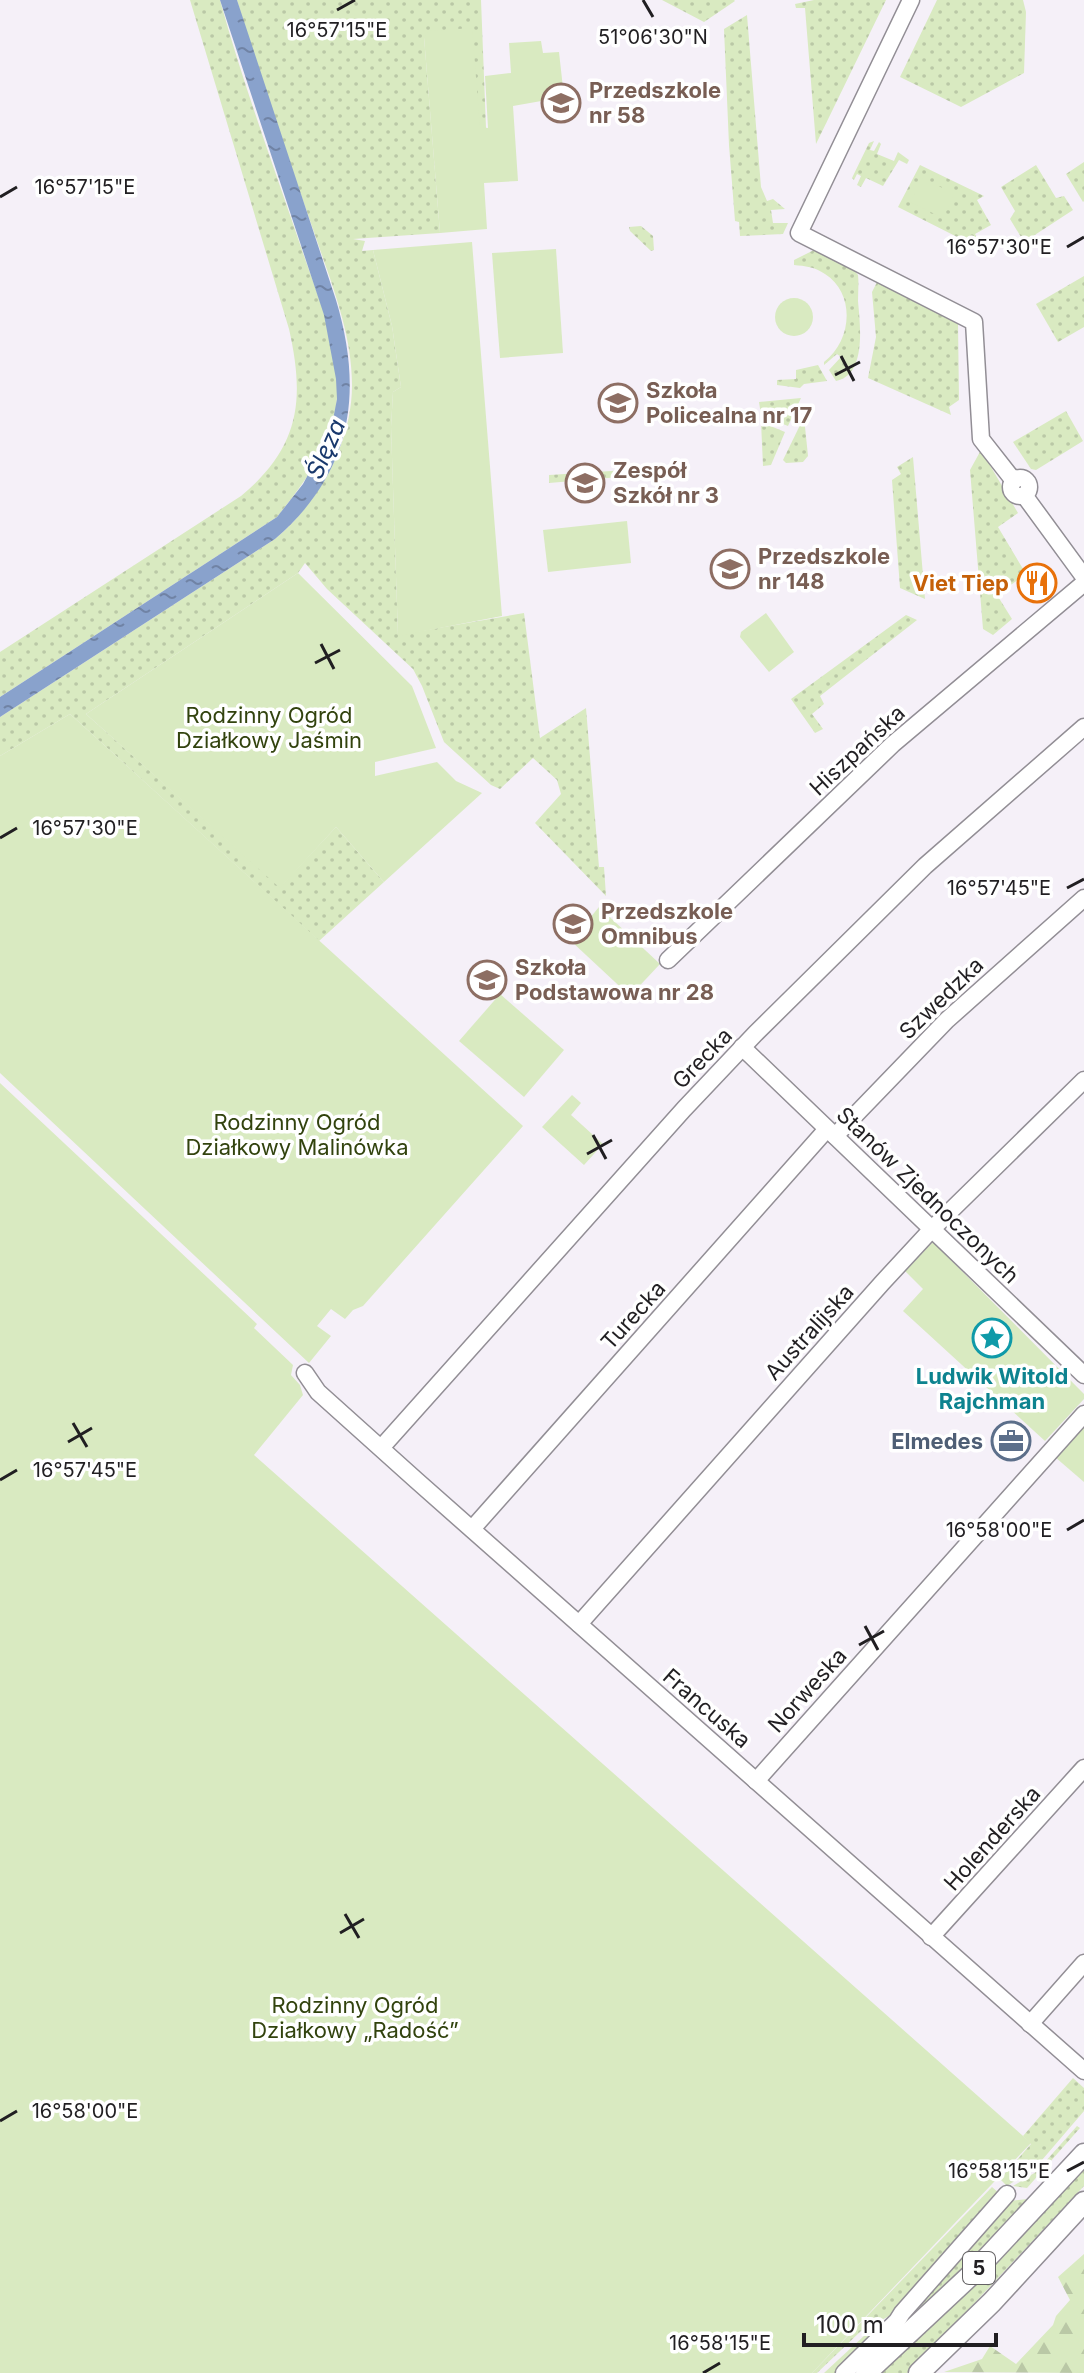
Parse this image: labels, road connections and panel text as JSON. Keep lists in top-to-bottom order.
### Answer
{
  "streets": {
    "main road": ["5"],
    "street": [
      "Hiszpańska",
      "Szwedzka",
      "Grecka",
      "Stanów Zjednoczonych",
      "Turecka",
      "Australijska",
      "Norweska",
      "Francuska",
      "Holenderska"
    ]
  },
  "crossings": [
    ["Szwedzka", "Stanów Zjednoczonych"],
    ["Szwedzka", "Turecka"],
    ["Grecka", "Stanów Zjednoczonych"],
    ["Grecka", "Francuska"],
    ["Stanów Zjednoczonych", "Turecka"],
    ["Stanów Zjednoczonych", "Australijska"],
    ["Turecka", "Francuska"],
    ["Australijska", "Francuska"],
    ["Norweska", "Francuska"],
    ["Francuska", "Holenderska"]
  ],
  "water": ["Ślęza"],
  "parks": ["Rodzinny Ogród Działkowy Jaśmin", "Rodzinny Ogród Działkowy Malinówka", "Rodzinny Ogród Działkowy „Radość”"],
  "places": {
    "school or university": [
      "Przedszkole nr 58",
      "Szkoła Policealna nr 17",
      "Zespół Szkół nr 3",
      "Przedszkole nr 148",
      "Przedszkole Omnibus",
      "Szkoła Podstawowa nr 28"
    ],
    "restaurant": ["Viet Tiep"],
    "place": ["Ludwik Witold Rajchman"],
    "office": ["Elmedes"]
  },
  "scale_bar": "100 m",
  "coordinates": [
    "16°57'15\"E",
    "51°06'30\"N",
    "16°57'30\"E",
    "16°57'45\"E",
    "16°58'00\"E",
    "16°58'15\"E"
  ]
}
